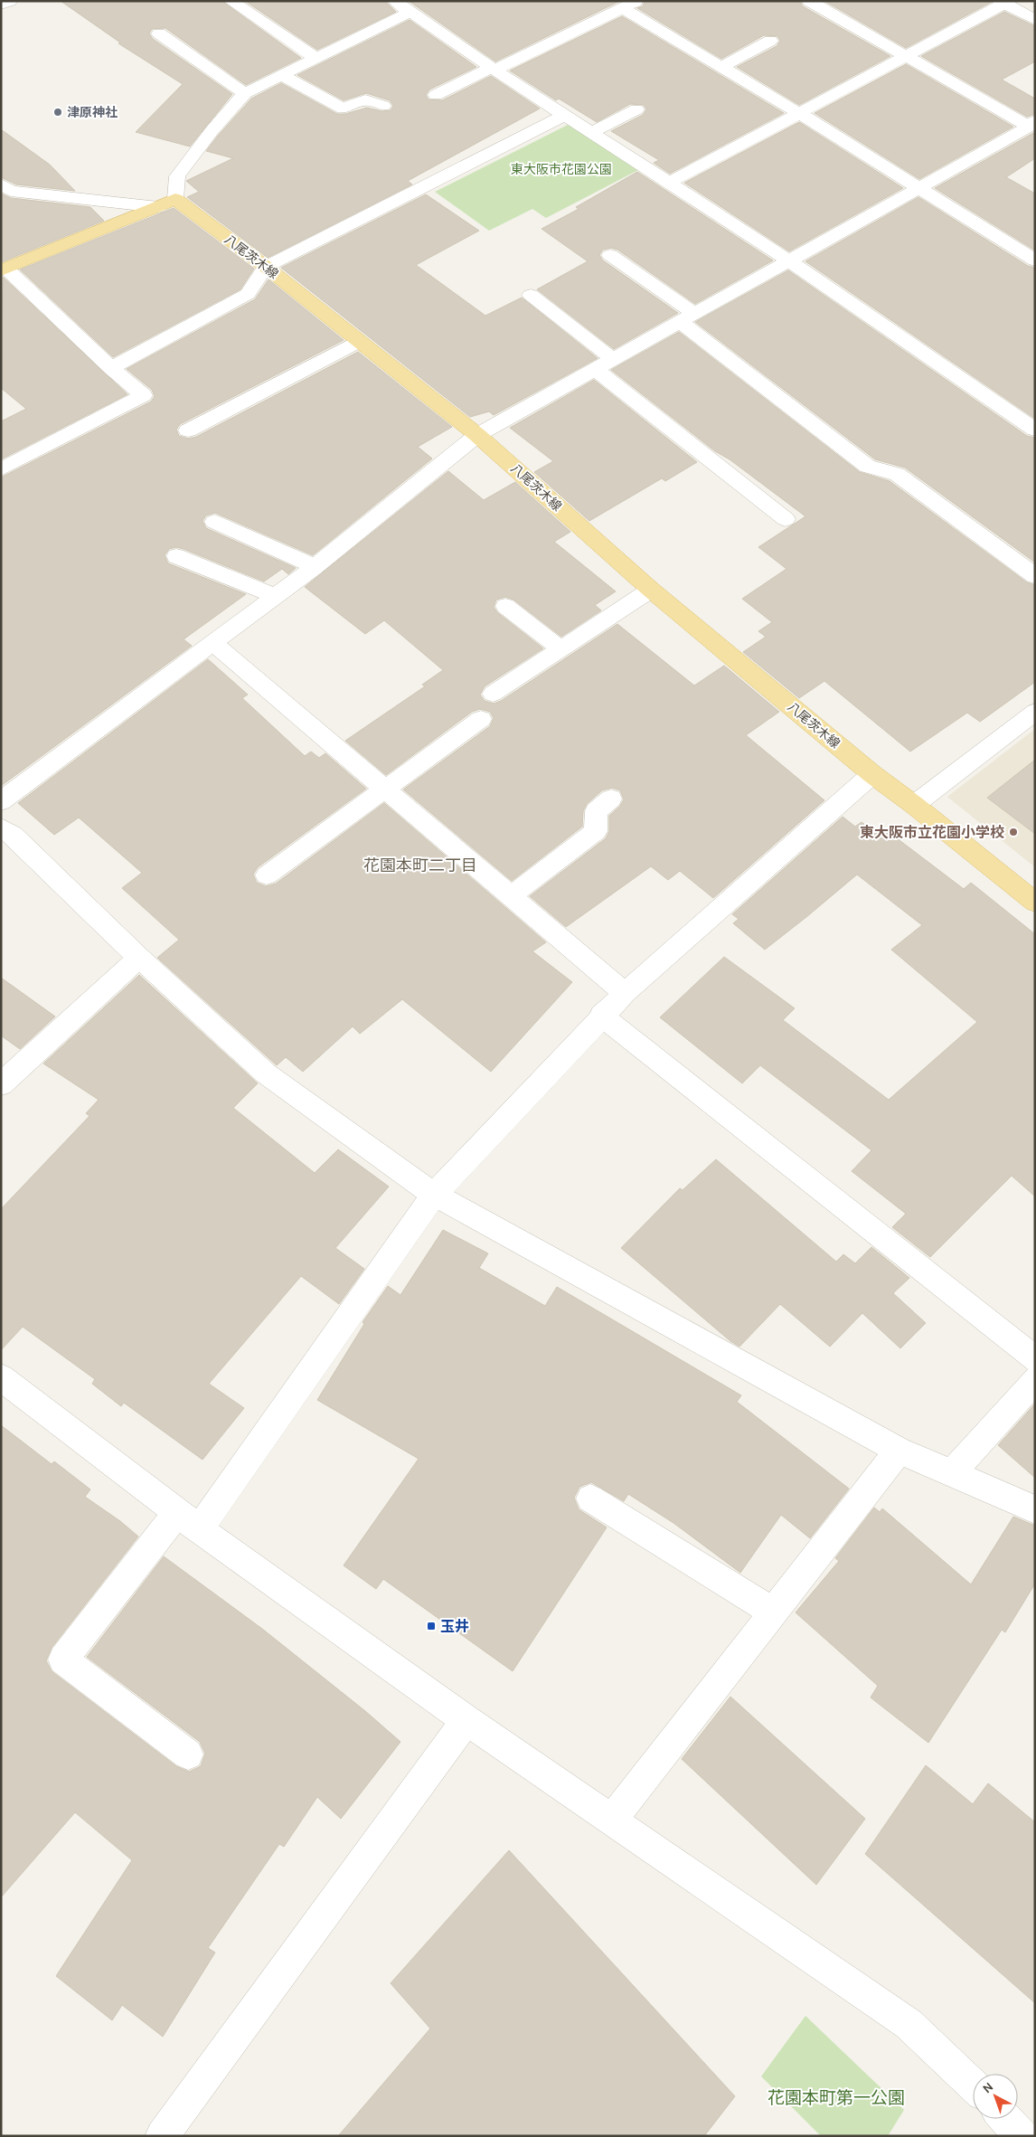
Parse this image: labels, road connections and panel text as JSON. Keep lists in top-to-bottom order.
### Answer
{
  "streets": {
    "main road": ["八尾茨木線"]
  },
  "districts": ["花園本町二丁目"],
  "parks": ["東大阪市花園公園", "花園本町第一公園"],
  "places": {
    "other": ["津原神社", "東大阪市立花園小学校"],
    "transit": ["玉井"]
  },
  "north": "top left"
}
